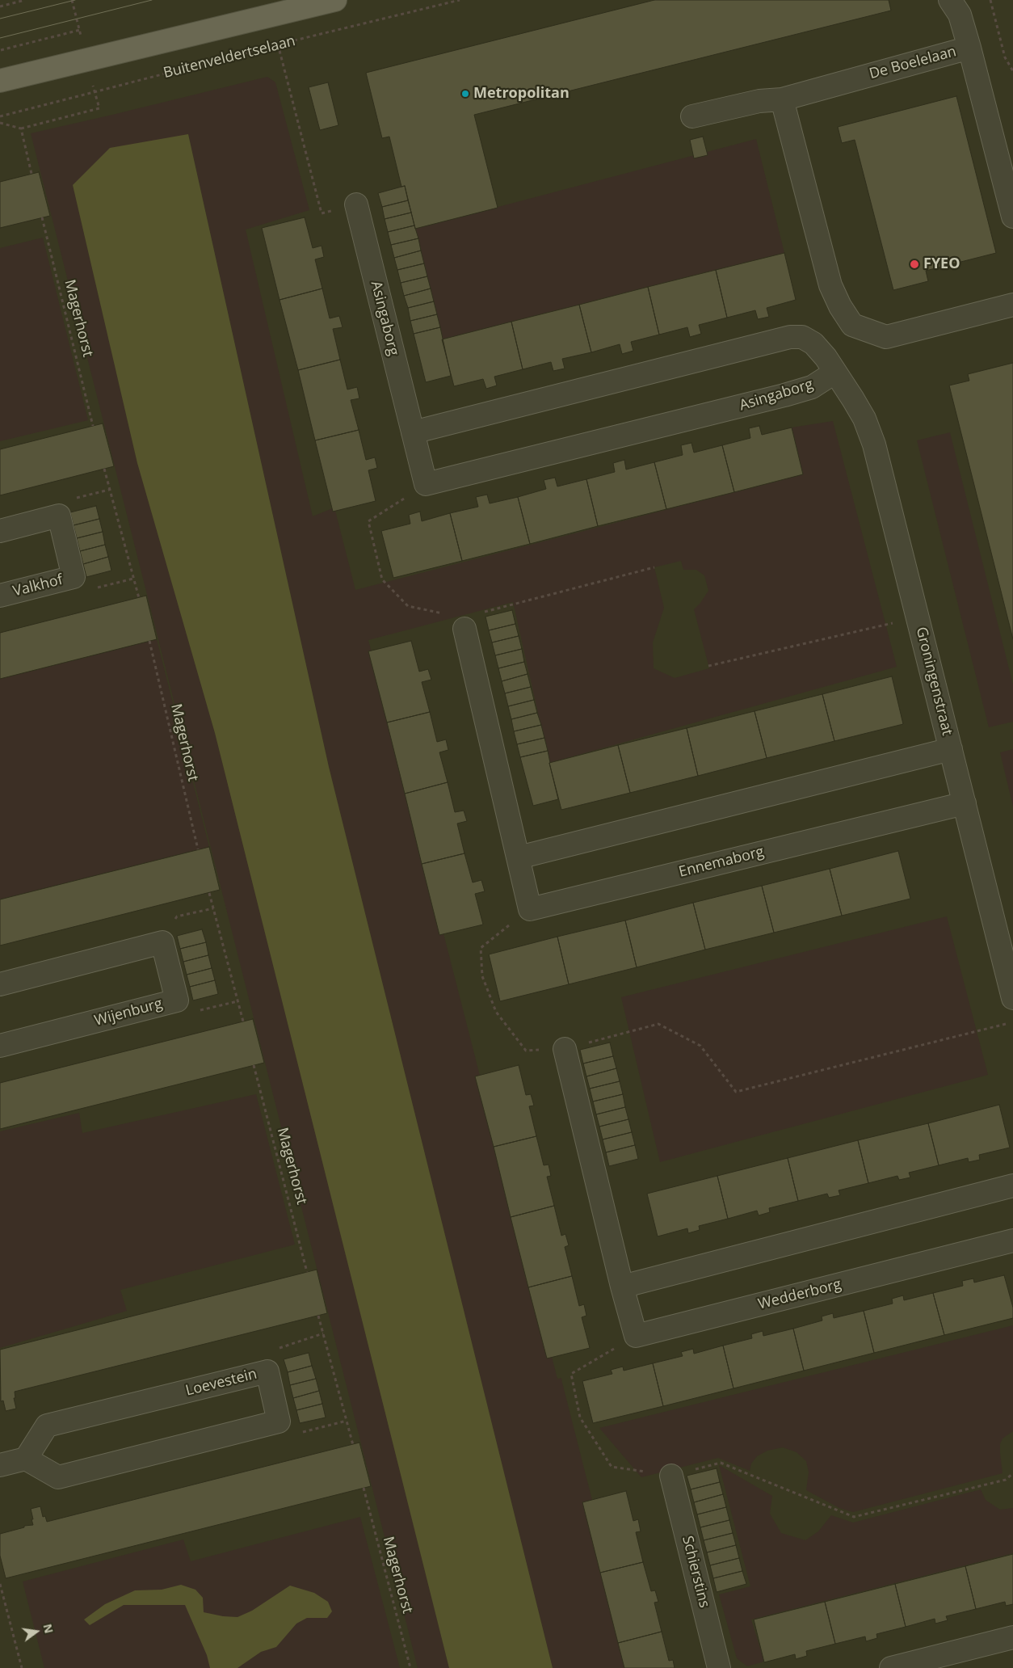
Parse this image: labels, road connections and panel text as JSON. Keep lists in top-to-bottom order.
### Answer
{
  "streets": {
    "street": [
      "De Boelelaan",
      "Asingaborg",
      "Valkhof",
      "Groningenstraat",
      "Ennemaborg",
      "Wijenburg",
      "Wedderborg",
      "Loevestein",
      "Schierstins"
    ],
    "path": ["Buitenveldertselaan", "Magerhorst"]
  },
  "crossings": [
    ["Asingaborg", "Groningenstraat"],
    ["Groningenstraat", "Ennemaborg"]
  ],
  "places": ["Metropolitan", "FYEO"],
  "north": "right"
}
